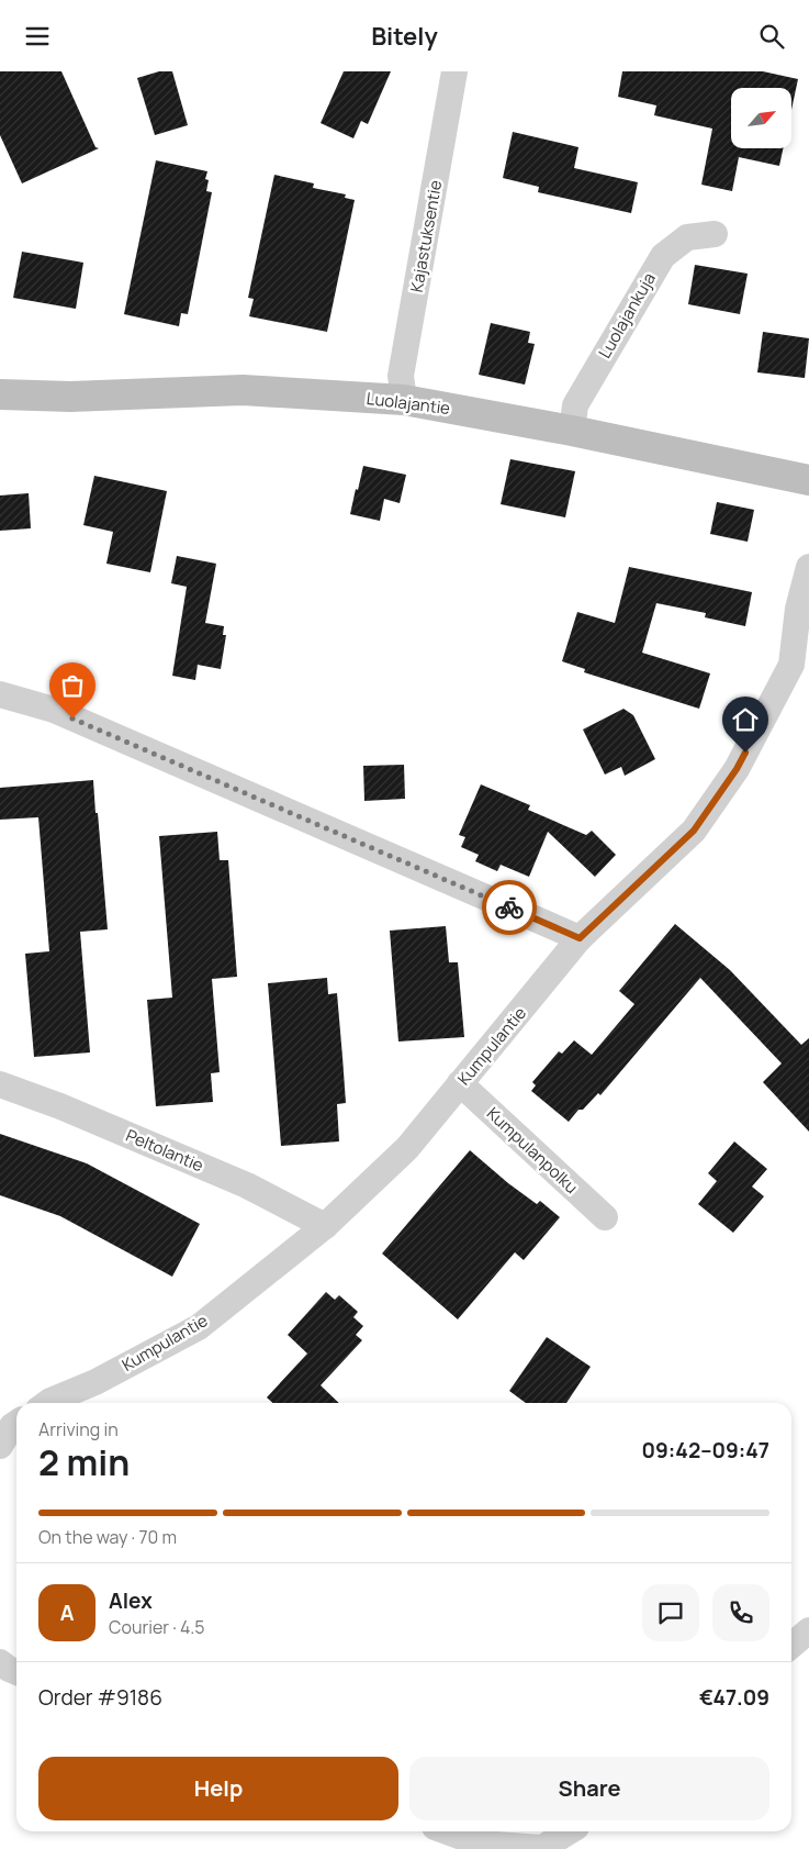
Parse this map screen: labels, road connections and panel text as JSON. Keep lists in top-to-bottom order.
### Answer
{
  "streets": {
    "main road": ["Luolajantie"],
    "street": [
      "Kajastuksentie",
      "Luolajankuja",
      "Kumpulantie",
      "Peltolantie",
      "Kumpulanpolku"
    ]
  },
  "crossings": [
    ["Kajastuksentie", "Luolajantie"],
    ["Luolajankuja", "Luolajantie"],
    ["Kumpulantie", "Peltolantie"],
    ["Kumpulantie", "Kumpulanpolku"]
  ],
  "north": "top right",
  "page": {
    "header": "Bitely",
    "heading": ["2 min", "Arriving in", "09:42–09:47"],
    "panel": [
      "Alex",
      "Courier · 4.5",
      "Order #9186",
      "€47.09"
    ],
    "bar": "On the way · 70 m",
    "round": "A",
    "buttons": ["Help", "Share"]
  }
}
